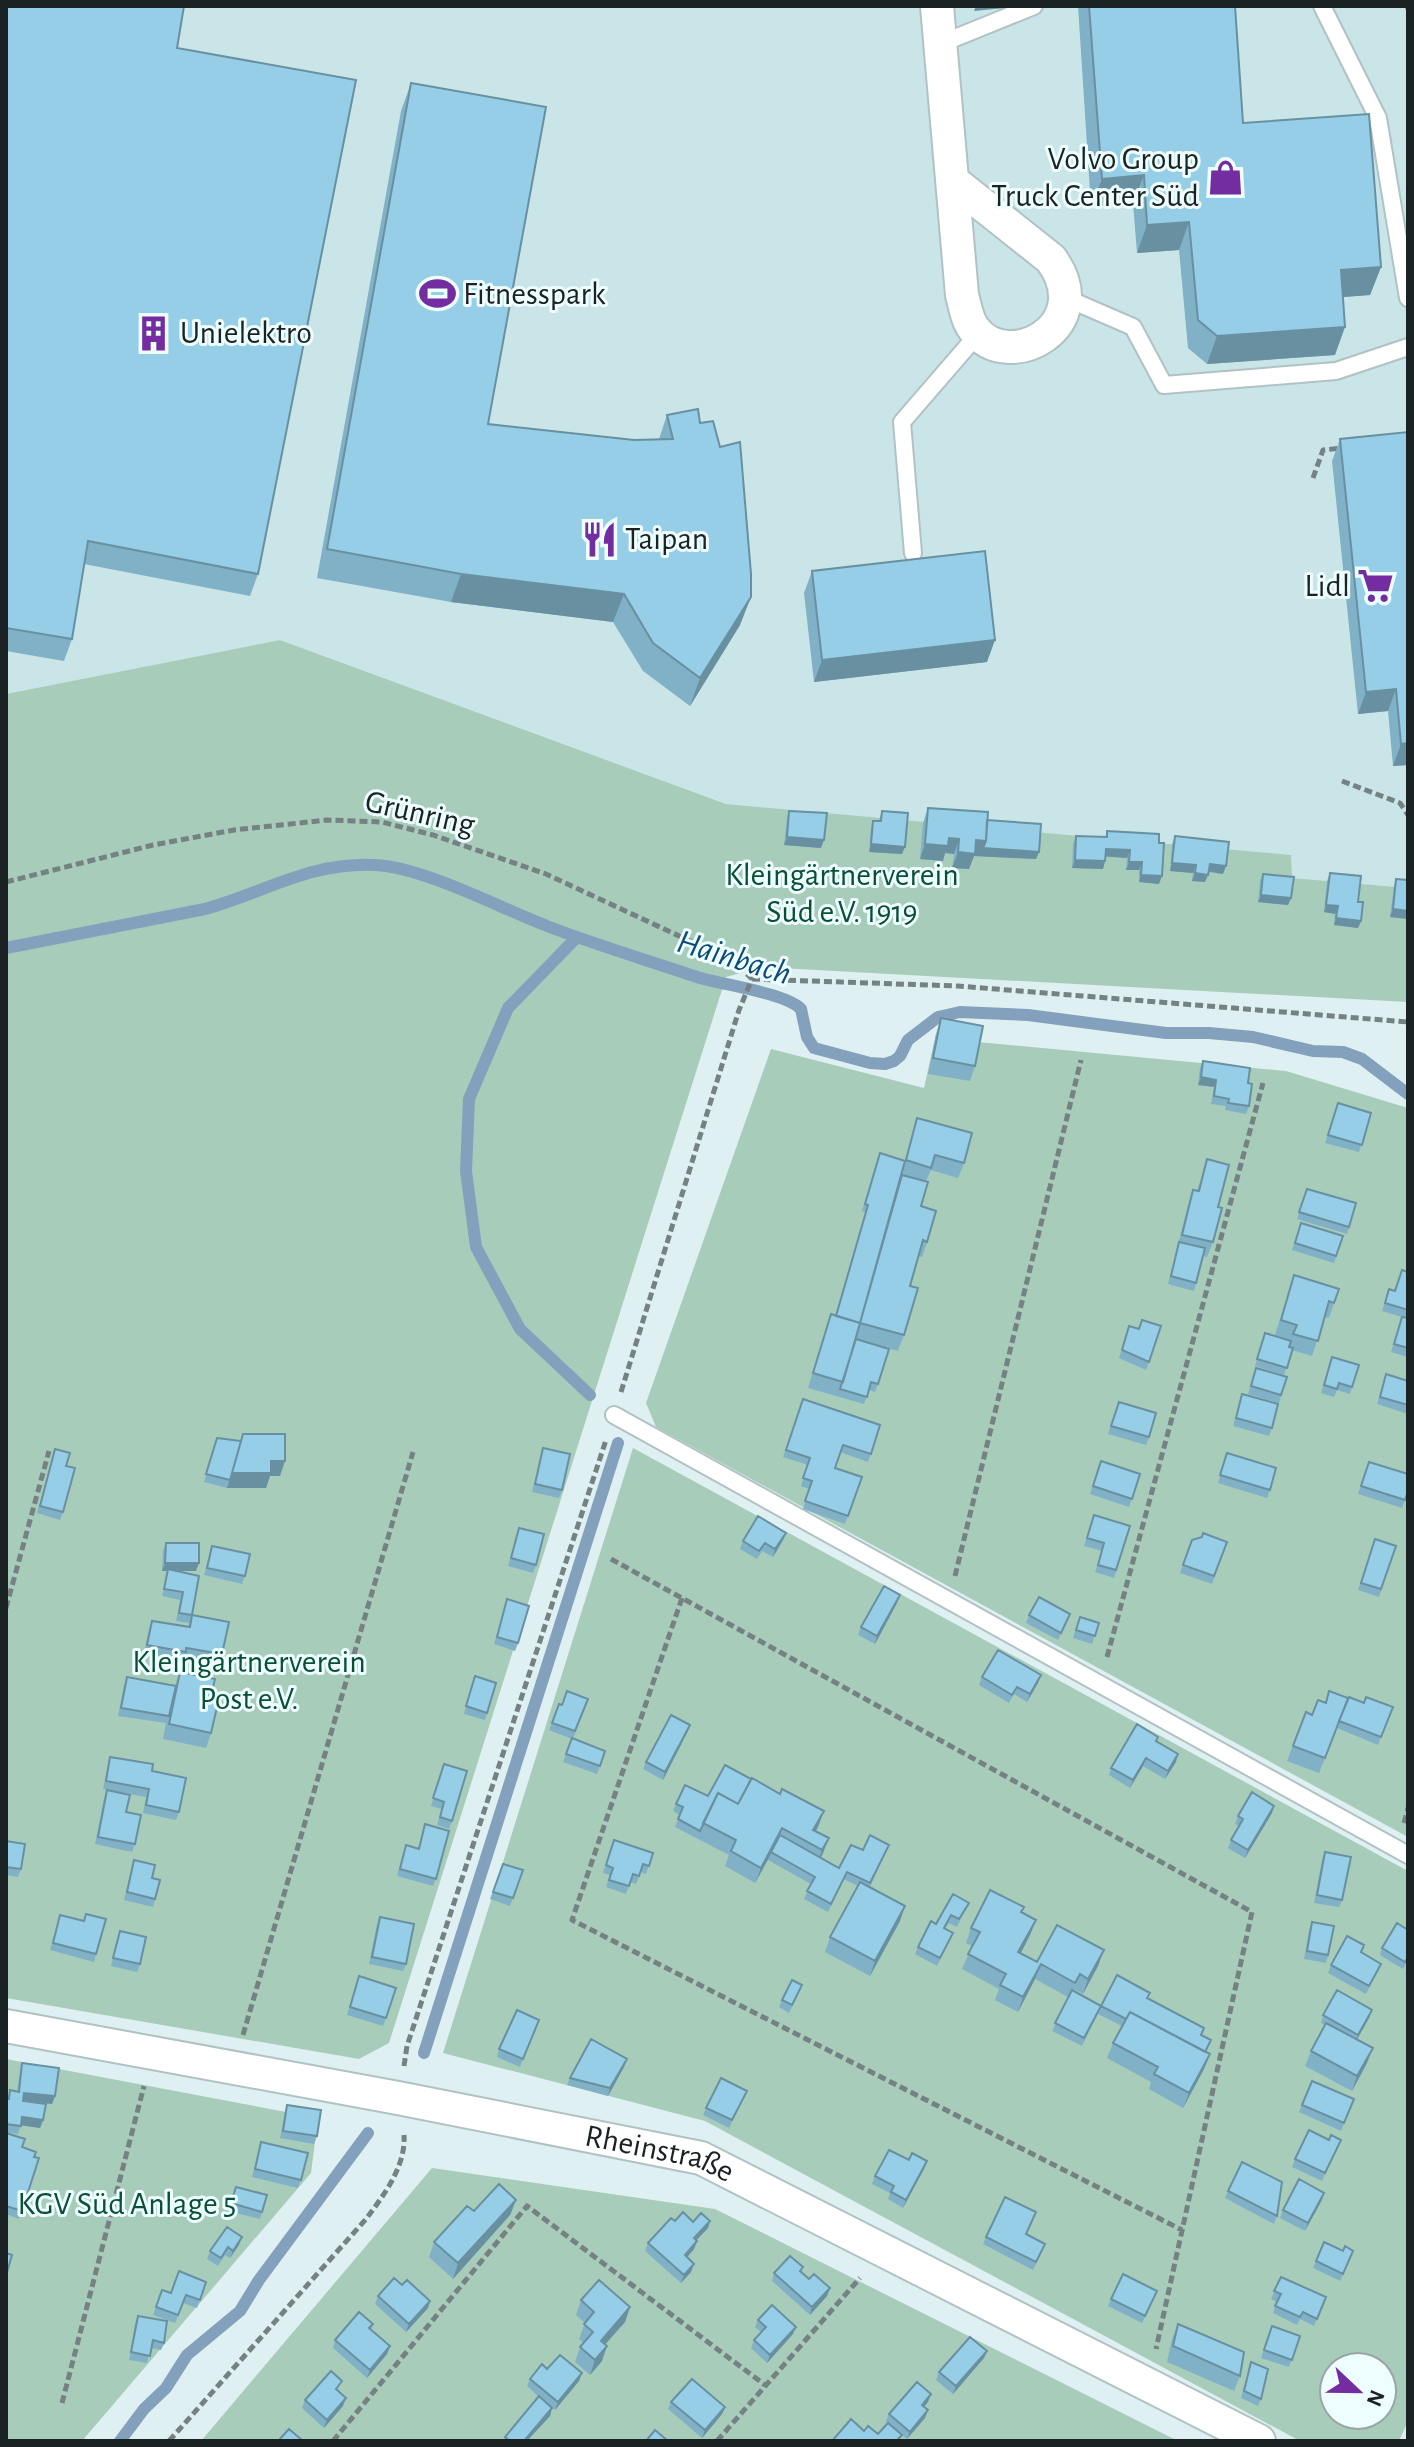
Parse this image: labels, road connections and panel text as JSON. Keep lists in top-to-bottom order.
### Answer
{
  "streets": {
    "street": ["Rheinstraße"],
    "path": ["Grünring"]
  },
  "water": ["Hainbach"],
  "parks": ["Kleingärtnerverein Süd e.V. 1919", "Kleingärtnerverein Post e.V.", "KGV Süd Anlage 5"],
  "places": {
    "shop": ["Volvo Group Truck Center Süd"],
    "sports": ["Fitnesspark"],
    "building": ["Unielektro"],
    "restaurant": ["Taipan"],
    "supermarket": ["Lidl"]
  },
  "north": "right"
}
